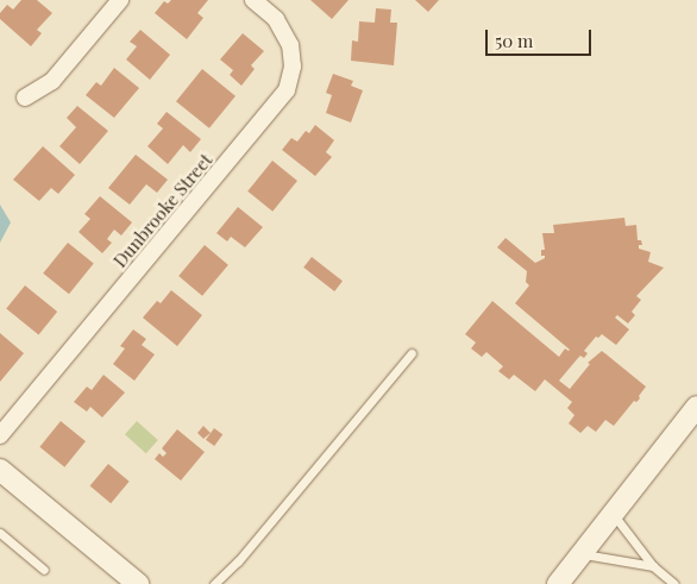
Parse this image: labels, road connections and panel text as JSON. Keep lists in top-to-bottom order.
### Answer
{
  "streets": {
    "street": ["Dunbrooke Street"]
  },
  "scale_bar": "50 m"
}
